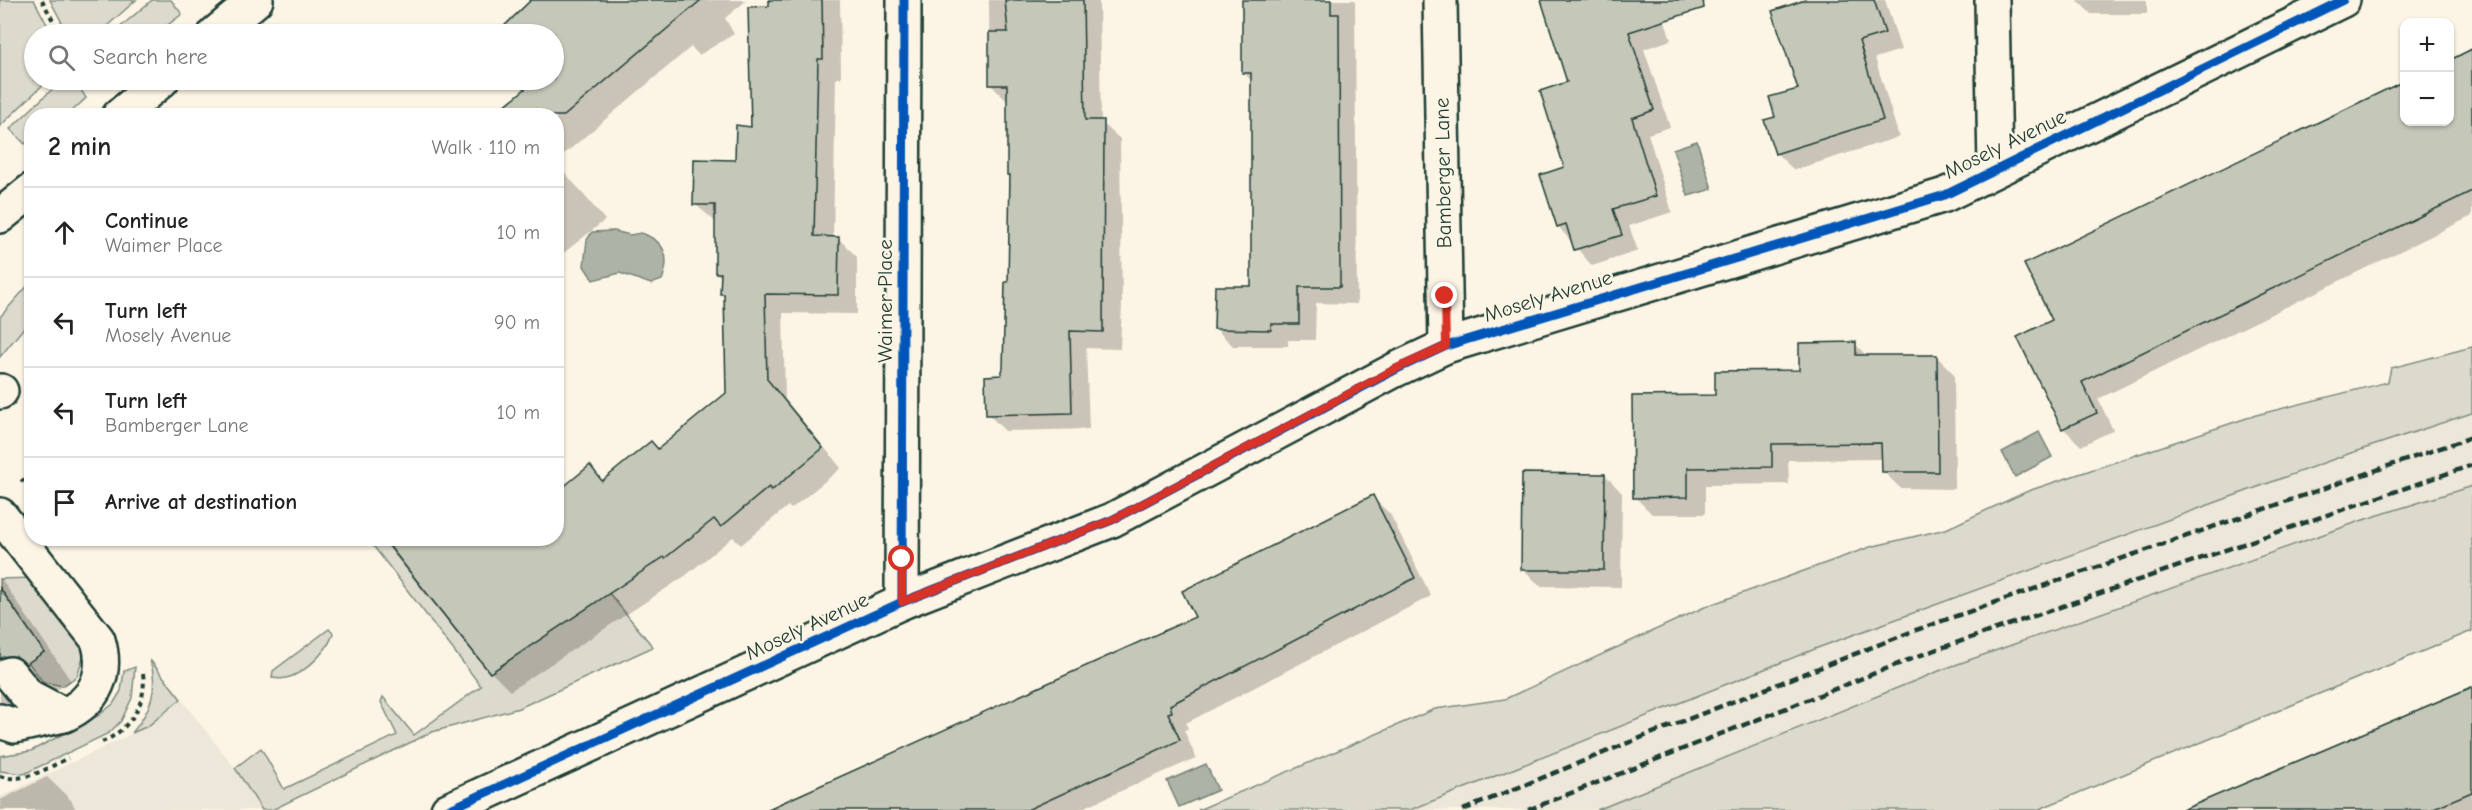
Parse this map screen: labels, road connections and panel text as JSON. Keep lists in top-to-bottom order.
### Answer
{
  "streets": {
    "street": ["Mosely Avenue", "Bamberger Lane", "Waimer Place"]
  },
  "crossings": [
    ["Mosely Avenue", "Bamberger Lane"],
    ["Mosely Avenue", "Waimer Place"]
  ],
  "page": {
    "map_buttons": ["+", "−"],
    "search": "Search here",
    "heading": ["2 min", "Walk · 110 m"],
    "list": [
      ["Continue", "Waimer Place", "10 m"],
      ["Turn left", "Mosely Avenue", "90 m"],
      ["Turn left", "Bamberger Lane", "10 m"],
      "Arrive at destination"
    ]
  }
}
